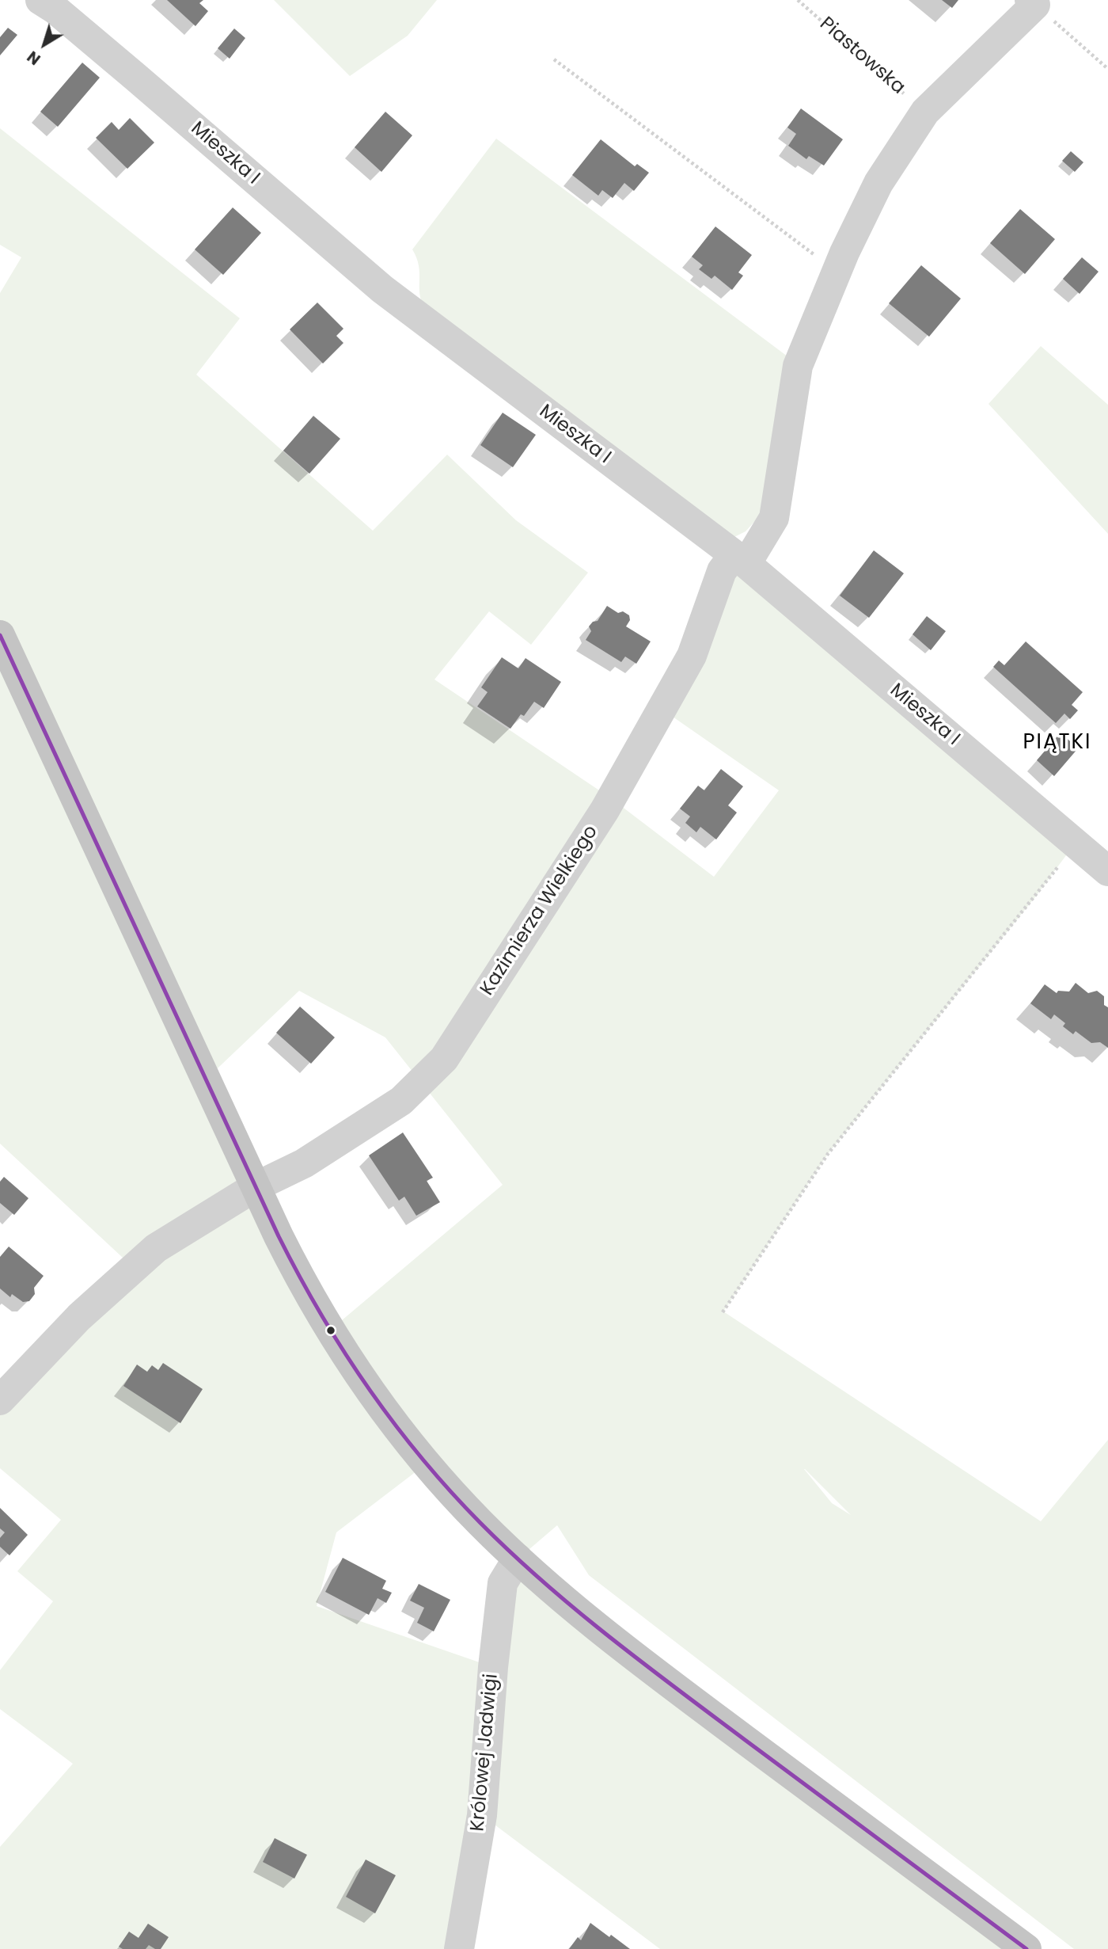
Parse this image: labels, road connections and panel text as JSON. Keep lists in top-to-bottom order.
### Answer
{
  "streets": {
    "street": ["Mieszka I", "Kazimierza Wielkiego", "Królowej Jadwigi"],
    "path": ["Piastowska"]
  },
  "crossings": [
    ["Piastowska", "Kazimierza Wielkiego"],
    ["Mieszka I", "Kazimierza Wielkiego"]
  ],
  "districts": ["PIĄTKI"],
  "north": "bottom left"
}
